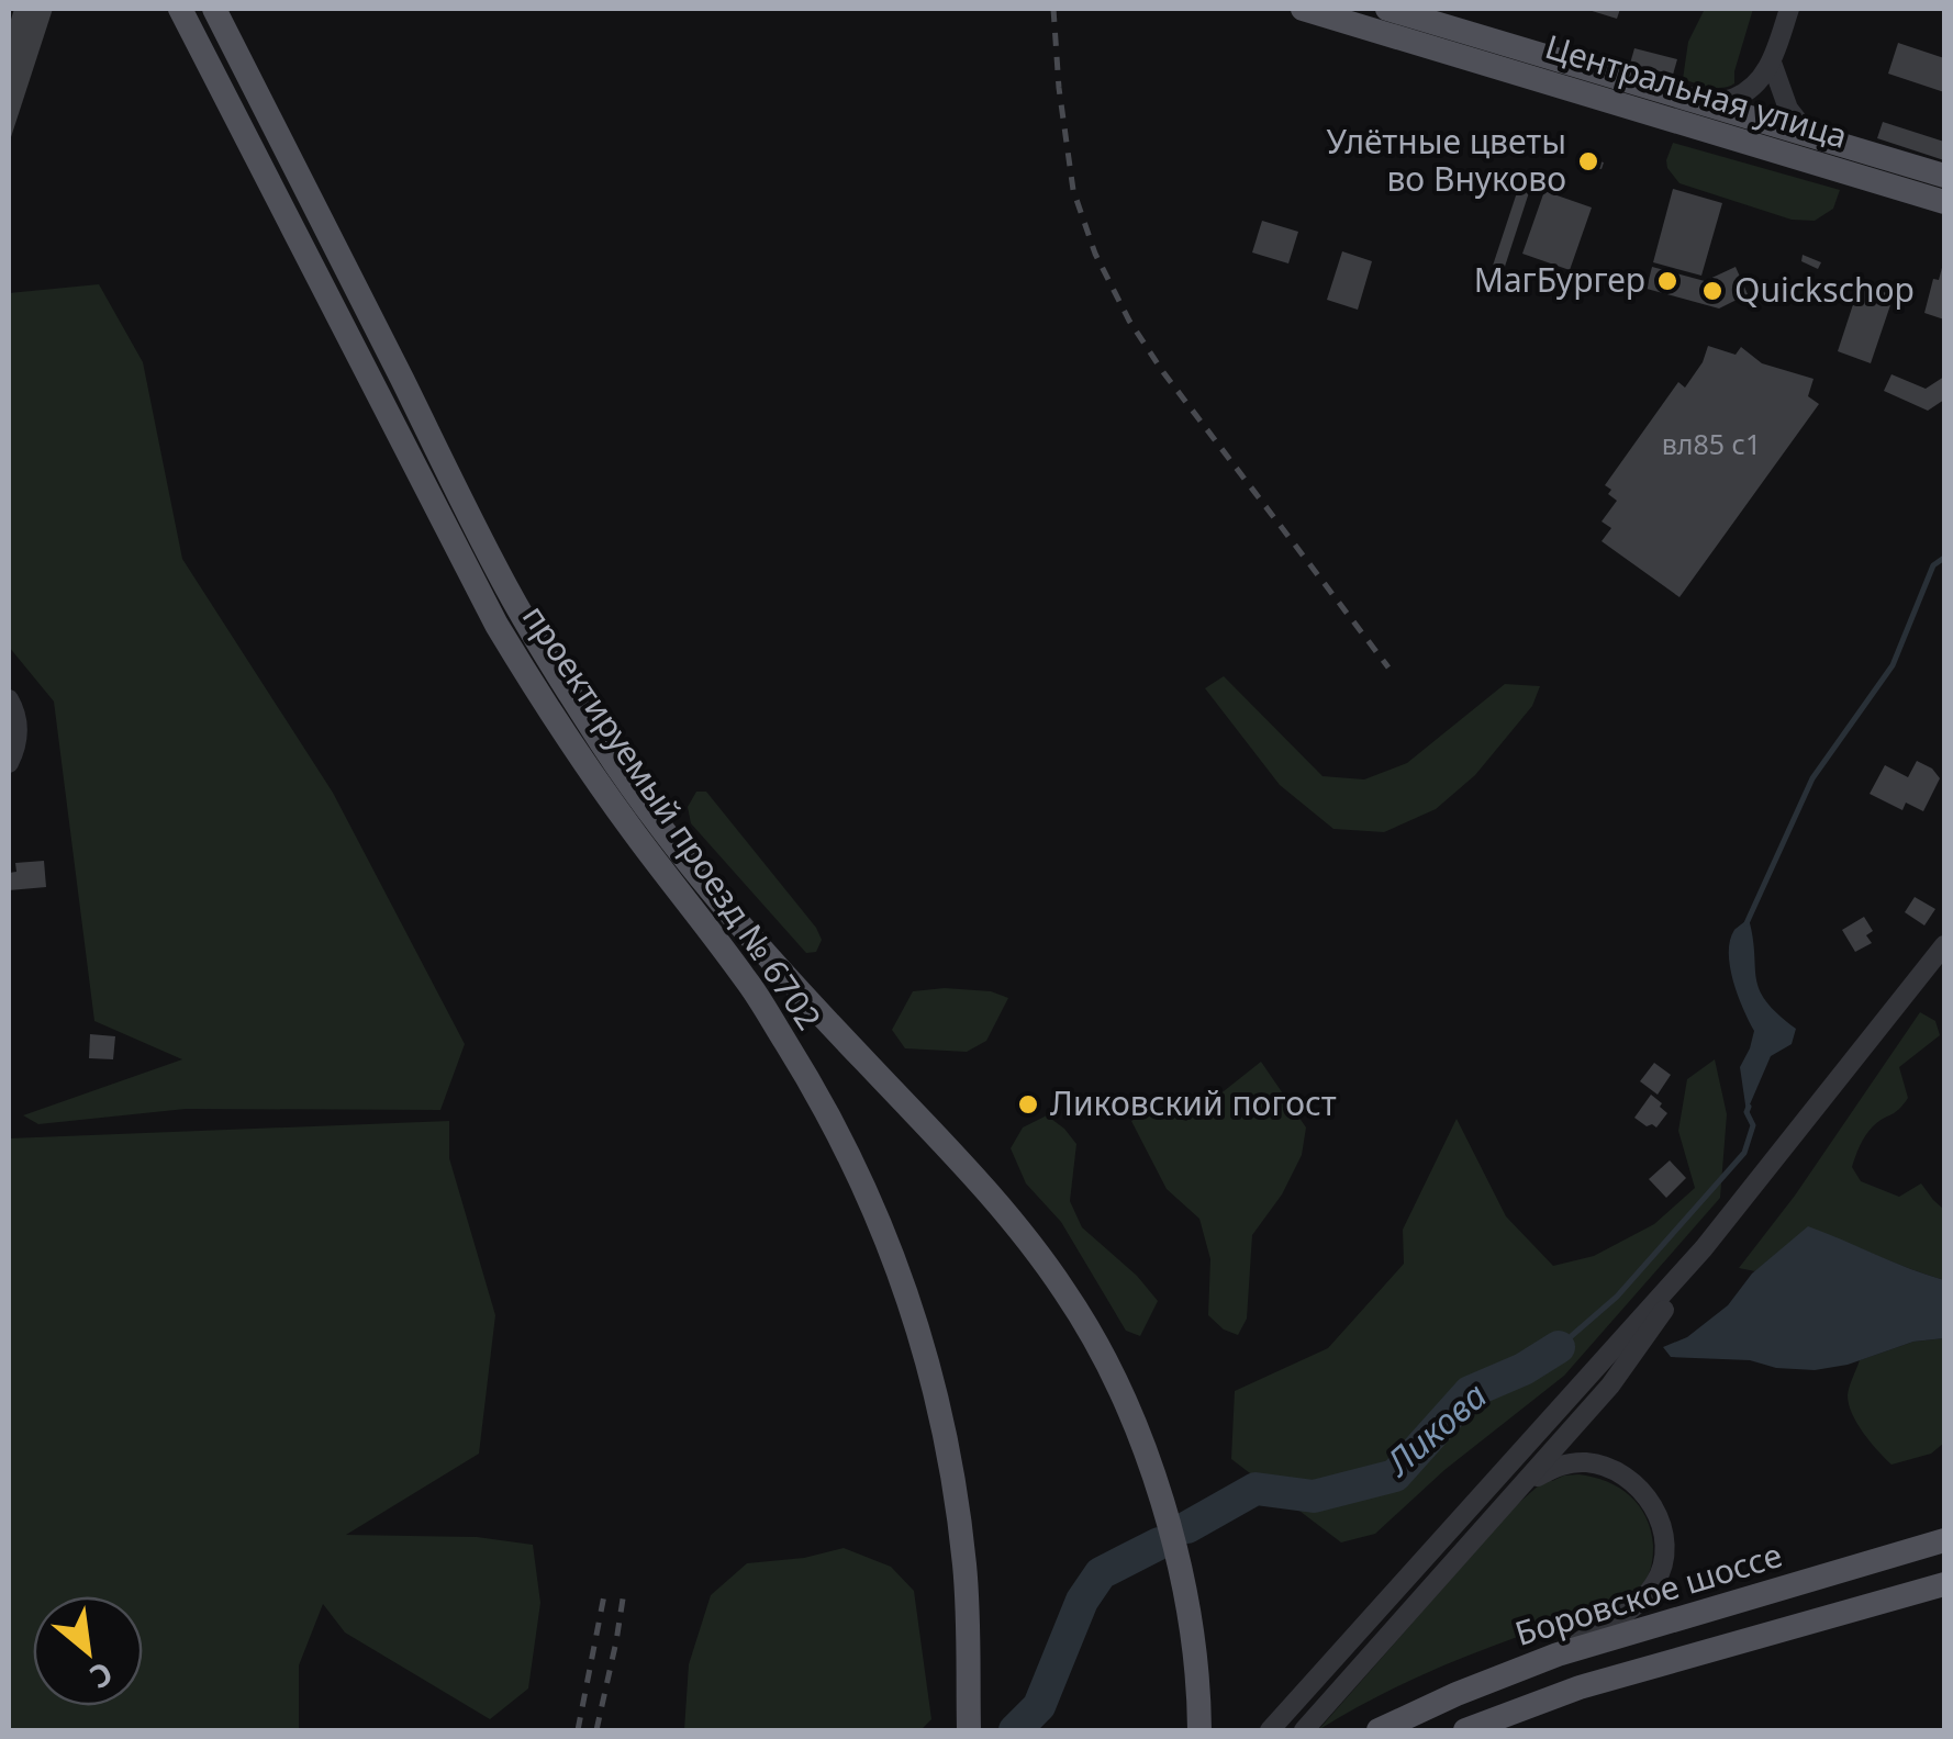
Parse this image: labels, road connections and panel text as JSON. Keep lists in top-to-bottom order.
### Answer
{
  "streets": {
    "main road": ["Центральная улица", "проектируемый проезд № 6702", "Боровское шоссе"]
  },
  "water": ["Ликова"],
  "places": [
    "Улётные цветы во Внуково",
    "МагБургер",
    "Quickschop",
    "Ликовский погост"
  ],
  "house_numbers": ["вл85 с1"],
  "north": "bottom right"
}
